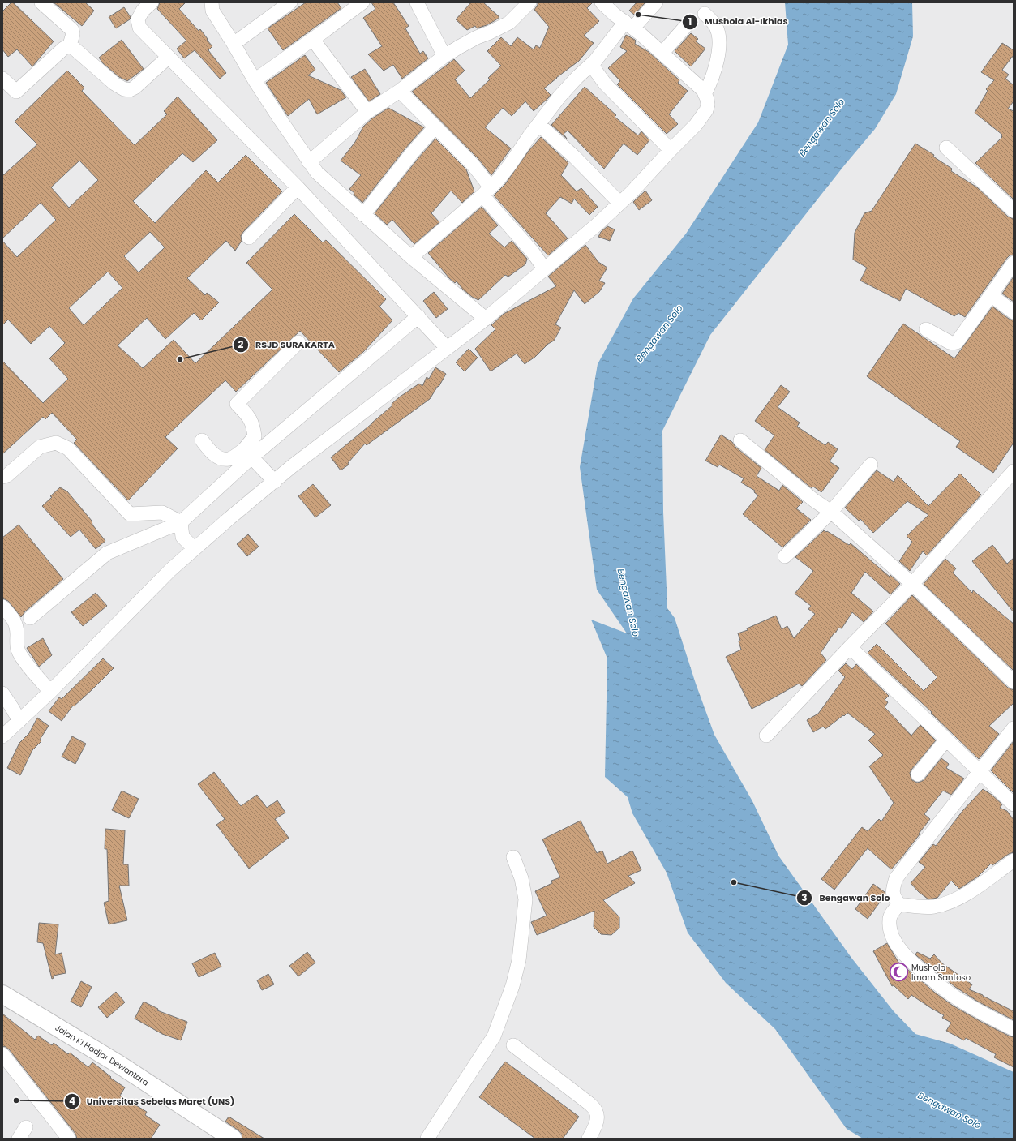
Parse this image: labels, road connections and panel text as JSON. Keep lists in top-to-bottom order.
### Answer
{
  "streets": {
    "main road": ["Jalan Ki Hadjar Dewantara"]
  },
  "water": ["Bengawan Solo"],
  "places": {
    "other": [
      "Mushola Al-Ikhlas",
      "RSJD SURAKARTA",
      "Bengawan Solo",
      "Universitas Sebelas Maret (UNS)"
    ],
    "mosque": ["Mushola Imam Santoso"]
  }
}
